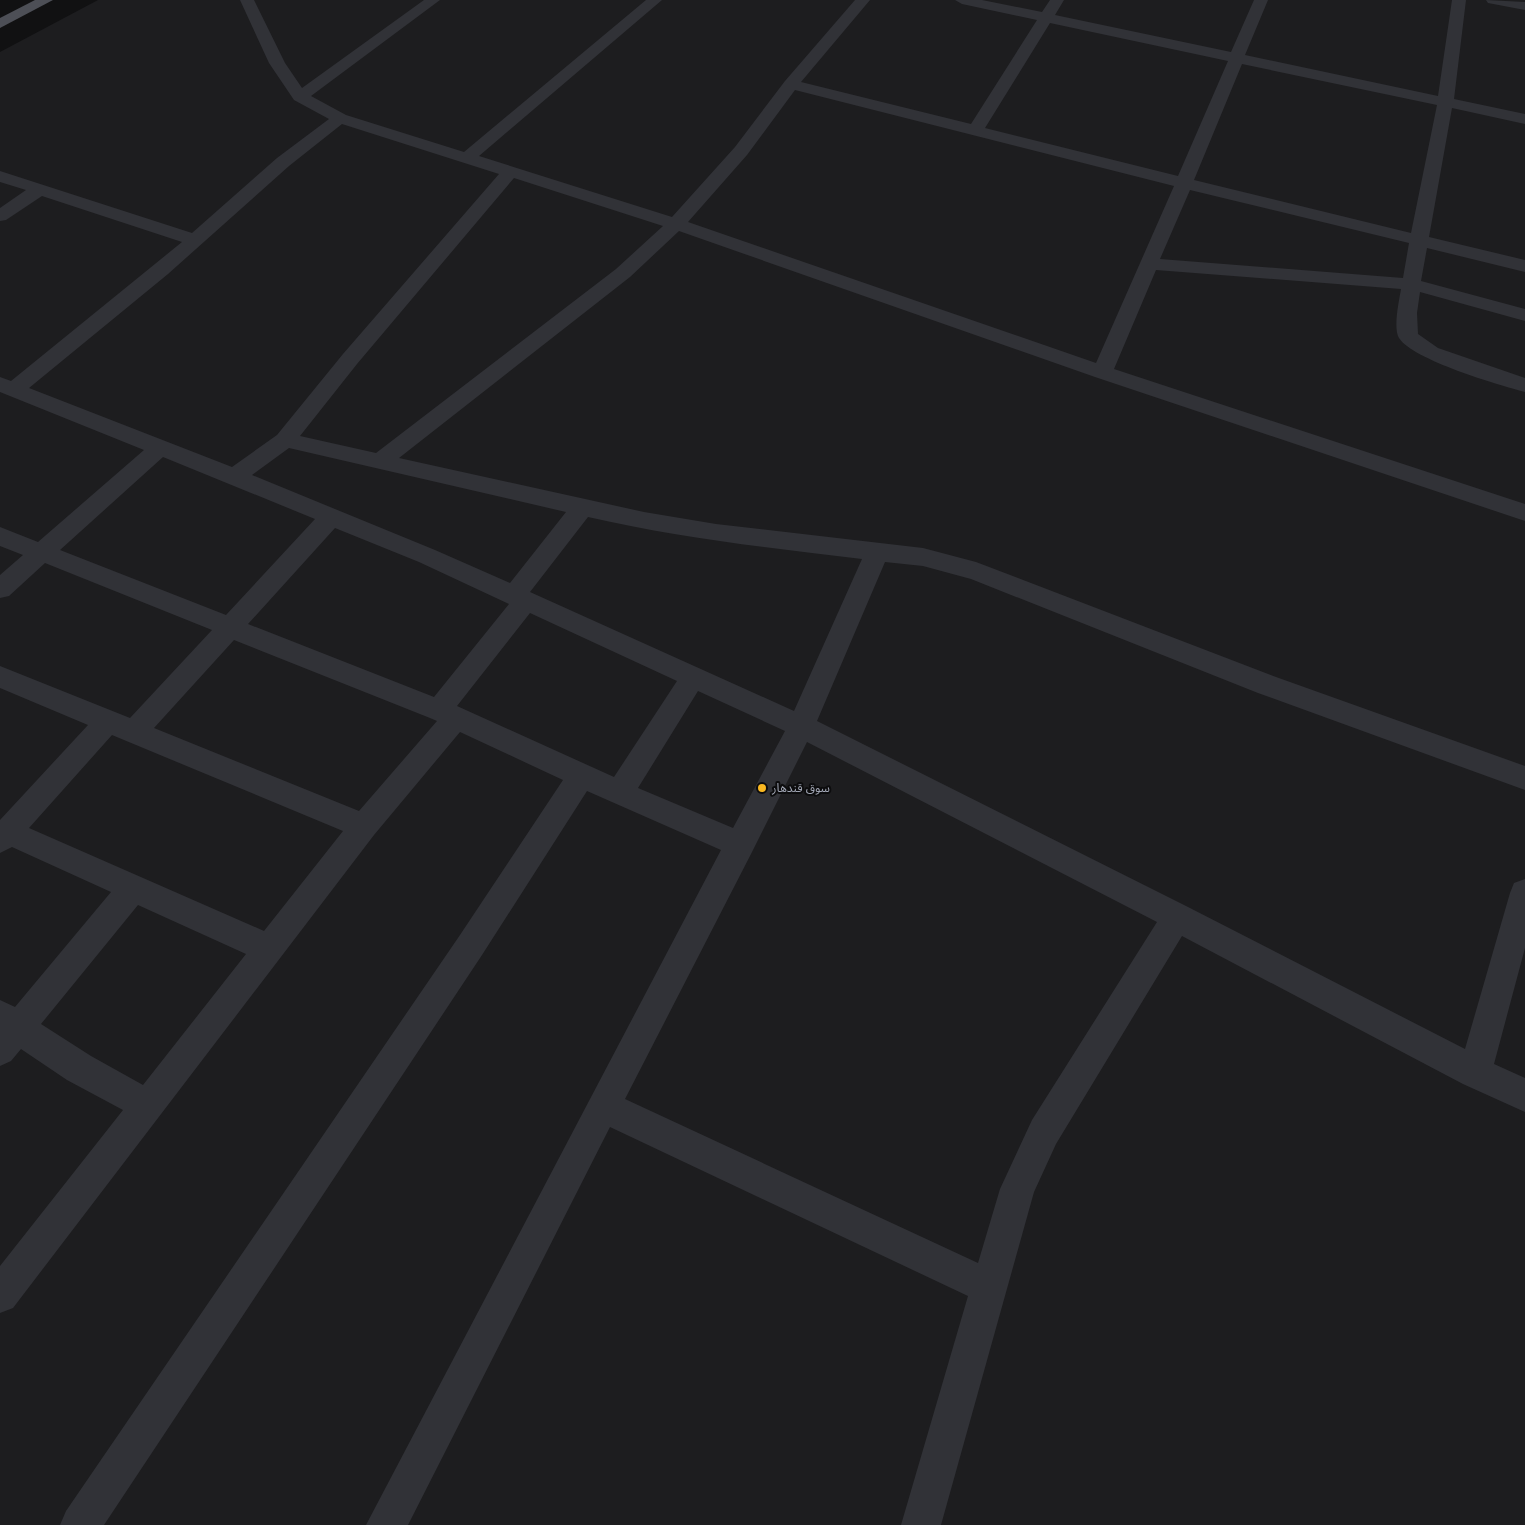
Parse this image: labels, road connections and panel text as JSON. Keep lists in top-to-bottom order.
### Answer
{
  "places": ["سوق قندهار"]
}
